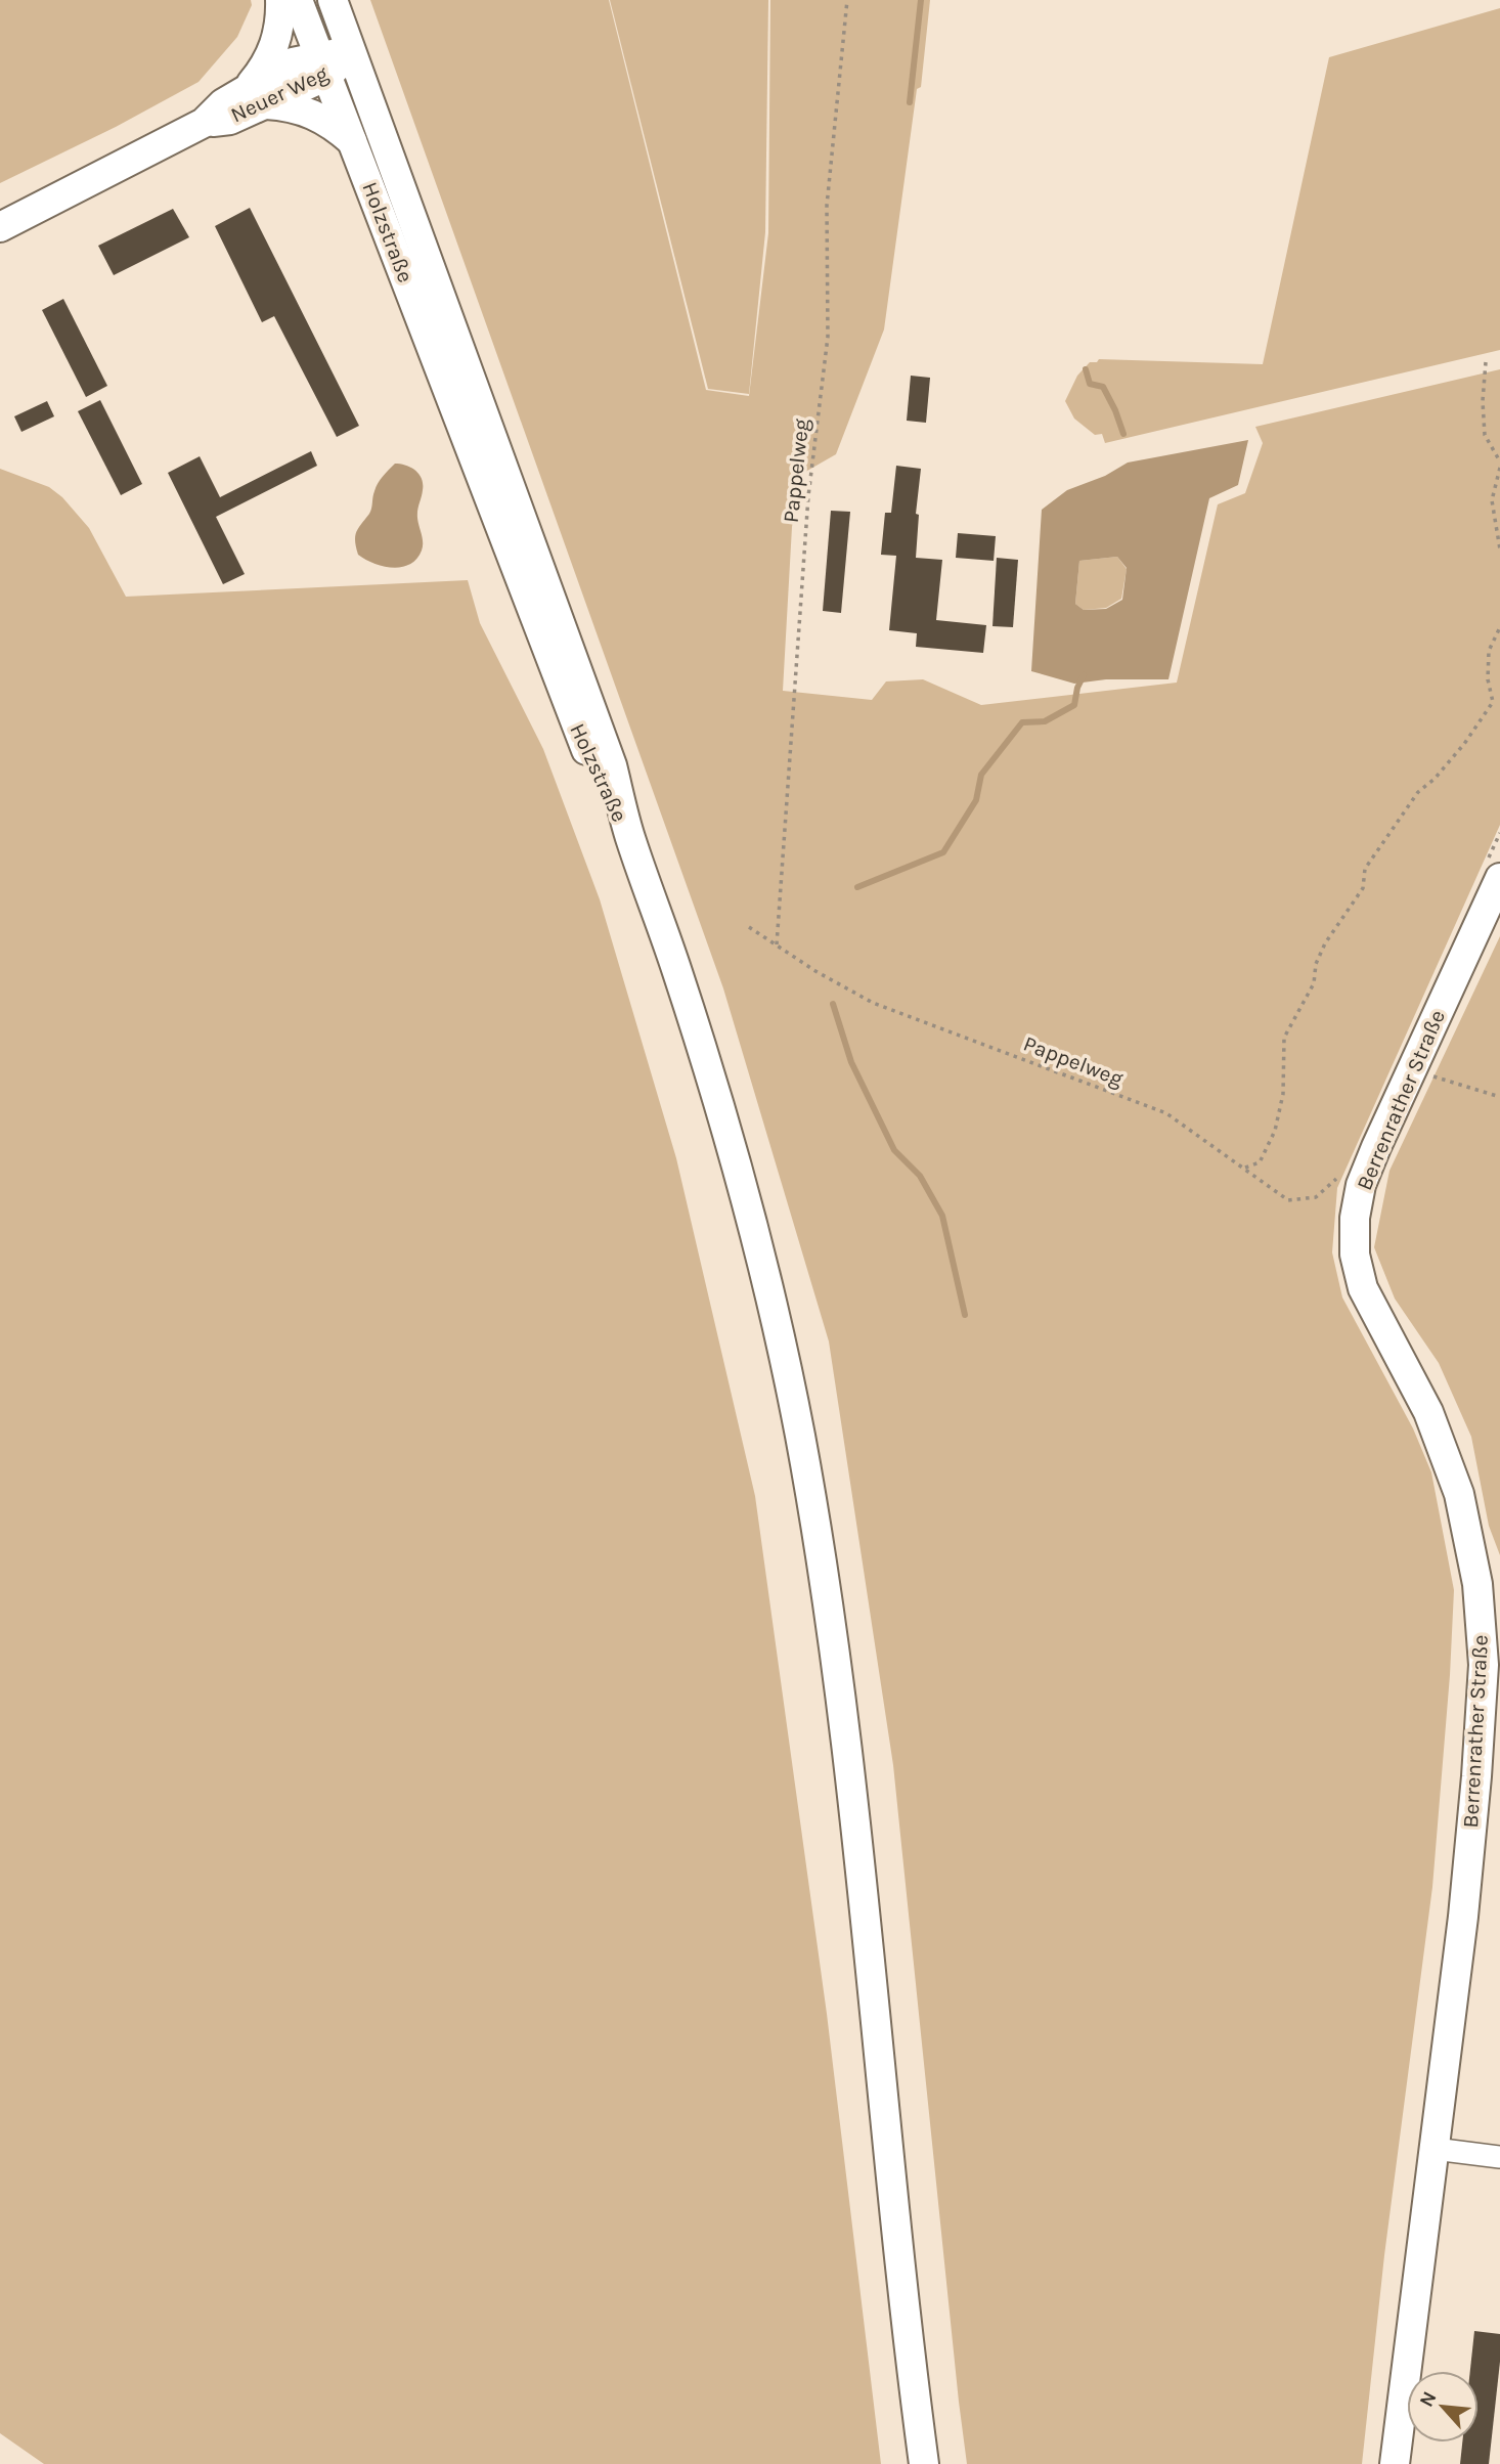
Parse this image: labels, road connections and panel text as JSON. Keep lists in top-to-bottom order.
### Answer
{
  "streets": {
    "main road": ["Neuer Weg", "Holzstraße", "Berrenrather Straße"],
    "path": ["Pappelweg"]
  },
  "crossings": [
    ["Neuer Weg", "Holzstraße"]
  ],
  "north": "top left"
}
